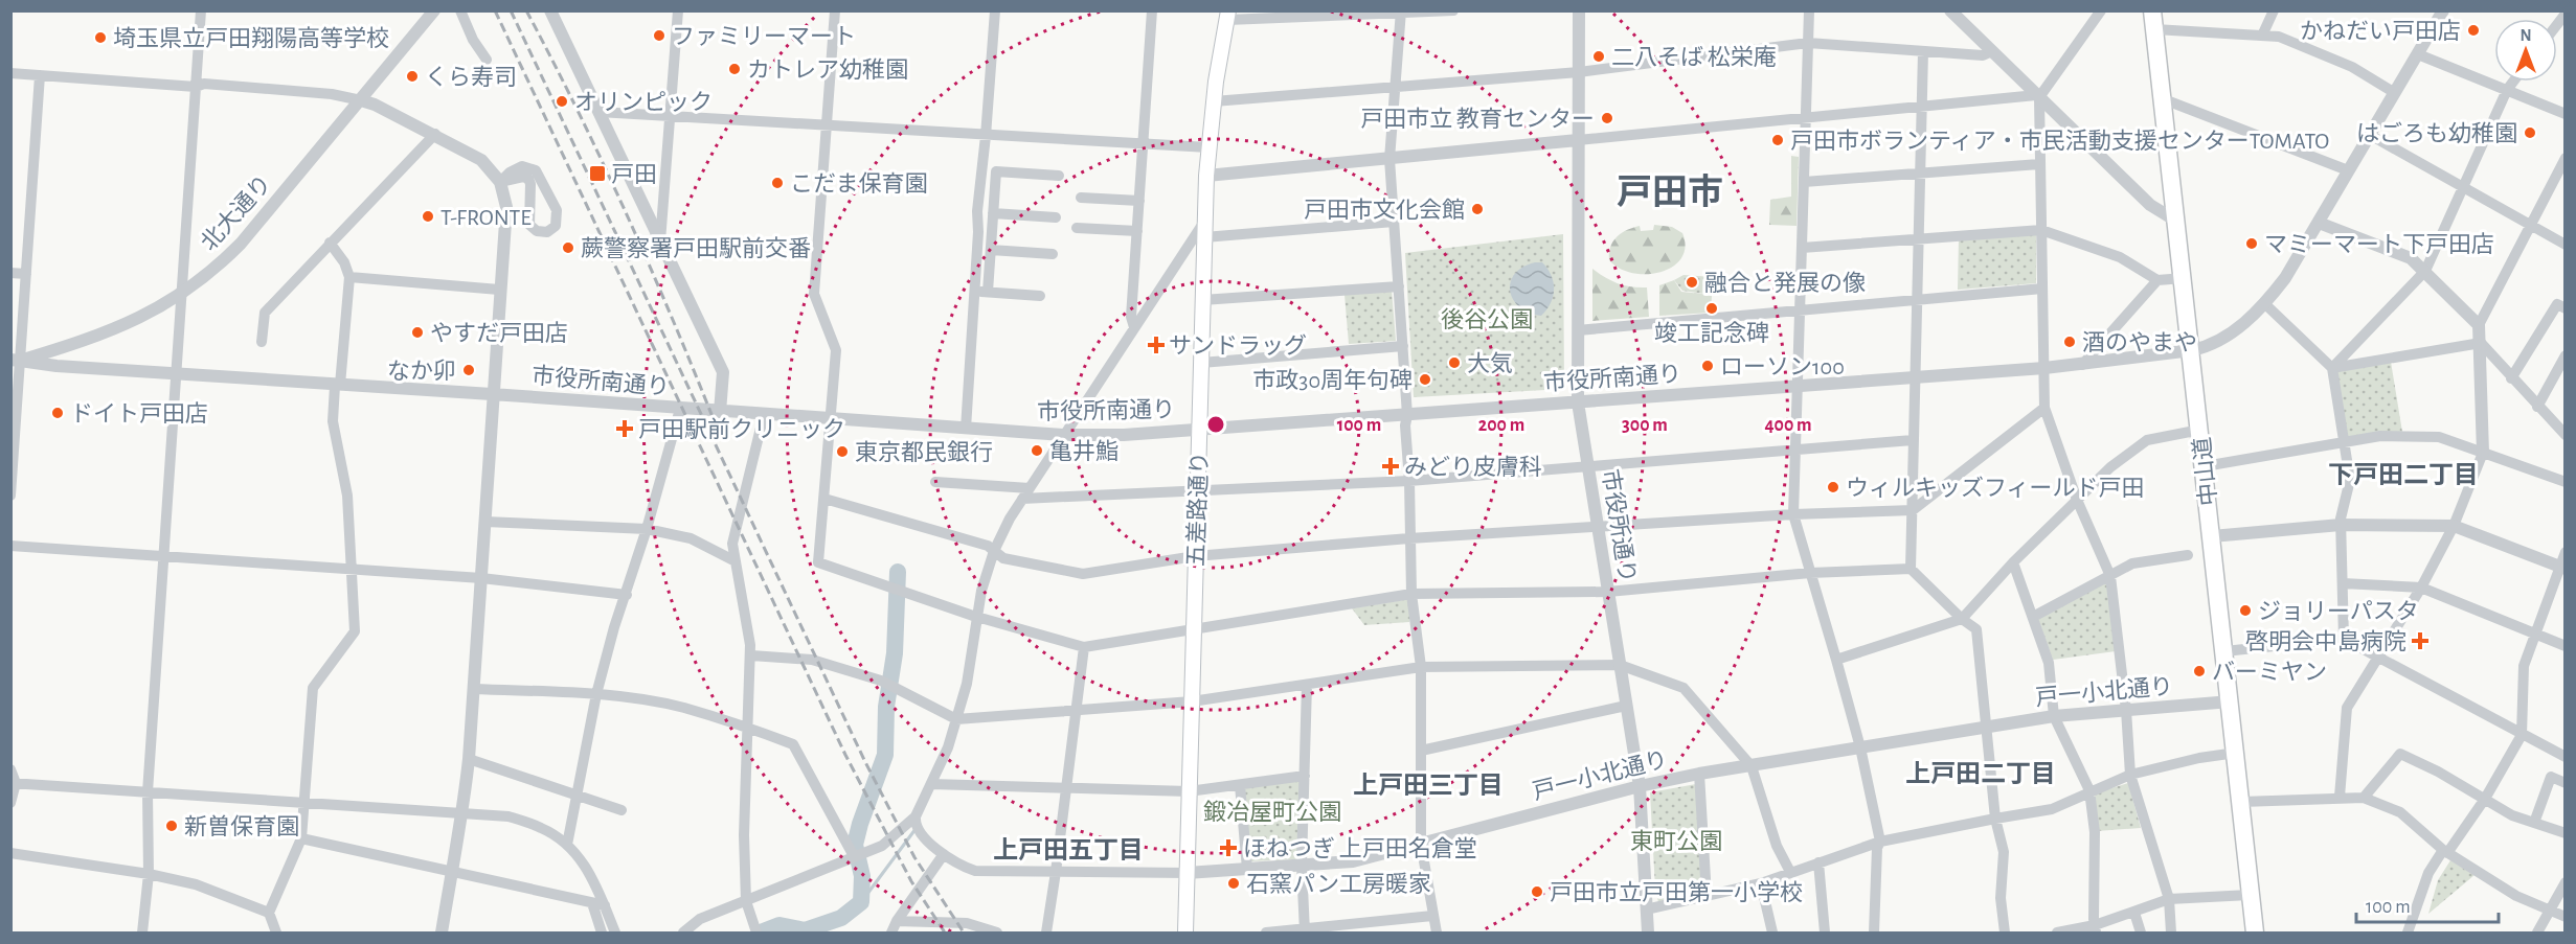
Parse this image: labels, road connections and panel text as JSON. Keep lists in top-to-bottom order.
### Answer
{
  "streets": {
    "highway": ["中山道"],
    "main road": ["五差路通り"],
    "street": [
      "北大通り",
      "市役所南通り",
      "市役所通り",
      "戸一小北通り"
    ]
  },
  "crossings": [
    ["北大通り", "市役所南通り"],
    ["市役所南通り", "中山道"],
    ["市役所南通り", "五差路通り"],
    ["市役所南通り", "市役所通り"],
    ["中山道", "戸一小北通り"],
    ["五差路通り", "戸一小北通り"],
    ["市役所通り", "戸一小北通り"]
  ],
  "districts": [
    "戸田市",
    "下戸田二丁目",
    "上戸田二丁目",
    "上戸田三丁目",
    "上戸田五丁目"
  ],
  "parks": ["後谷公園", "鍛冶屋町公園", "東町公園"],
  "places": {
    "other": [
      "かねだい戸田店",
      "ファミリーマート",
      "埼玉県立戸田翔陽高等学校",
      "二八そば 松栄庵",
      "カトレア幼稚園",
      "くら寿司",
      "オリンピック",
      "戸田市立 教育センター",
      "はごろも幼稚園",
      "戸田市ボランティア・市民活動支援センターTOMATO",
      "こだま保育園",
      "戸田市文化会館",
      "T-FRONTE",
      "マミーマート下戸田店",
      "蕨警察署戸田駅前交番",
      "融合と発展の像",
      "竣工記念碑",
      "やすだ戸田店",
      "酒のやまや",
      "大気",
      "ローソン100",
      "なか卯",
      "市政30周年句碑",
      "ドイト戸田店",
      "亀井鮨",
      "東京都民銀行",
      "ウィルキッズフィールド戸田",
      "ジョリーパスタ",
      "バーミヤン",
      "新曽保育園",
      "石窯パン工房暖家",
      "戸田市立戸田第一小学校"
    ],
    "transit": ["戸田"],
    "health": [
      "サンドラッグ",
      "戸田駅前クリニック",
      "みどり皮膚科",
      "啓明会中島病院",
      "ほねつぎ 上戸田名倉堂"
    ]
  },
  "scale_bar": "100 m",
  "north": "top",
  "rings": [
    "100 m",
    "200 m",
    "300 m",
    "400 m"
  ]
}
